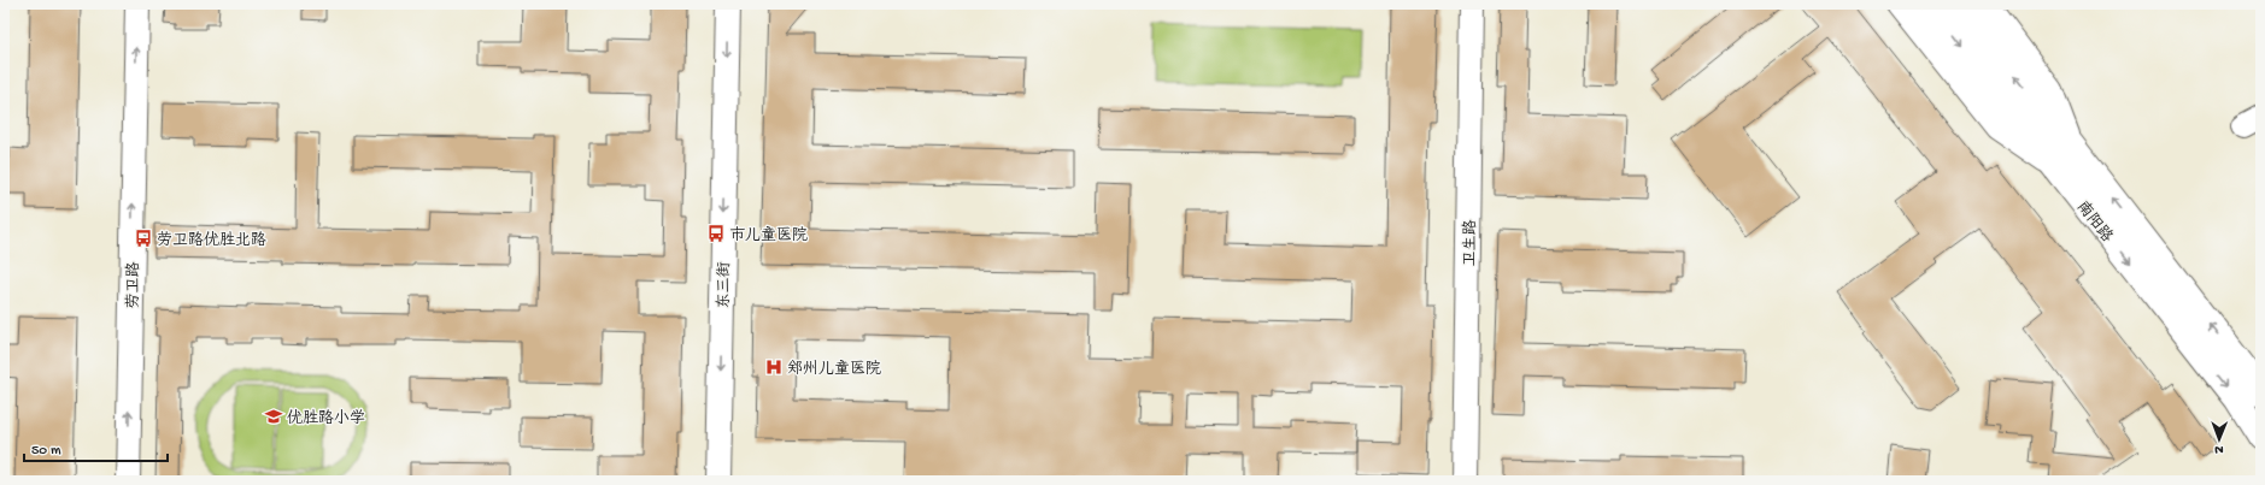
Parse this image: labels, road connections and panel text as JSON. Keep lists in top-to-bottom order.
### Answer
{
  "streets": {
    "main road": ["南阳路"],
    "street": ["卫生路", "劳卫路", "东三街"]
  },
  "one_way": ["劳卫路", "东三街"],
  "places": {
    "bus stop": ["市儿童医院", "劳卫路优胜北路"],
    "hospital": ["郑州儿童医院"],
    "school or university": ["优胜路小学"]
  },
  "scale_bar": "50 m",
  "north": "bottom"
}
